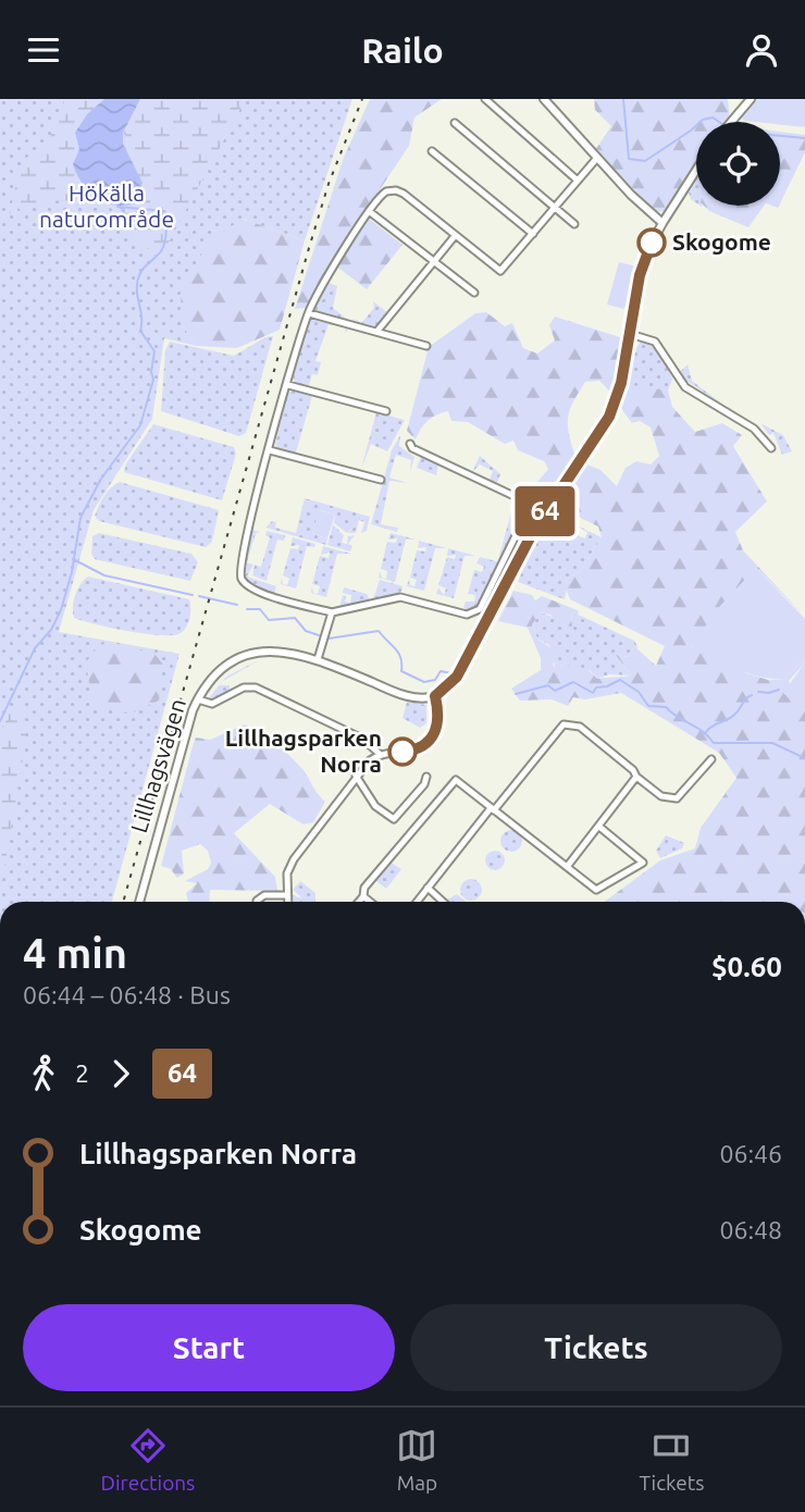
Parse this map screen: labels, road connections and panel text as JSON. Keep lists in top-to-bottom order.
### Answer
{
  "streets": {
    "street": ["Lillhagsvägen"]
  },
  "parks": ["Hökälla naturområde"],
  "places": ["Skogome", "Lillhagsparken Norra"],
  "lines": ["bus line 64"],
  "page": {
    "header": "Railo",
    "on_map": "64",
    "heading": ["4 min", "06:44 – 06:48 · Bus", "$0.60"],
    "legs": ["2", "64"],
    "list": [
      {
        "name": "Lillhagsparken Norra",
        "value": "06:46"
      },
      {
        "name": "Skogome",
        "value": "06:48"
      }
    ],
    "buttons": ["Start", "Tickets"],
    "tabs": ["Directions", "Map", "Tickets"]
  }
}
